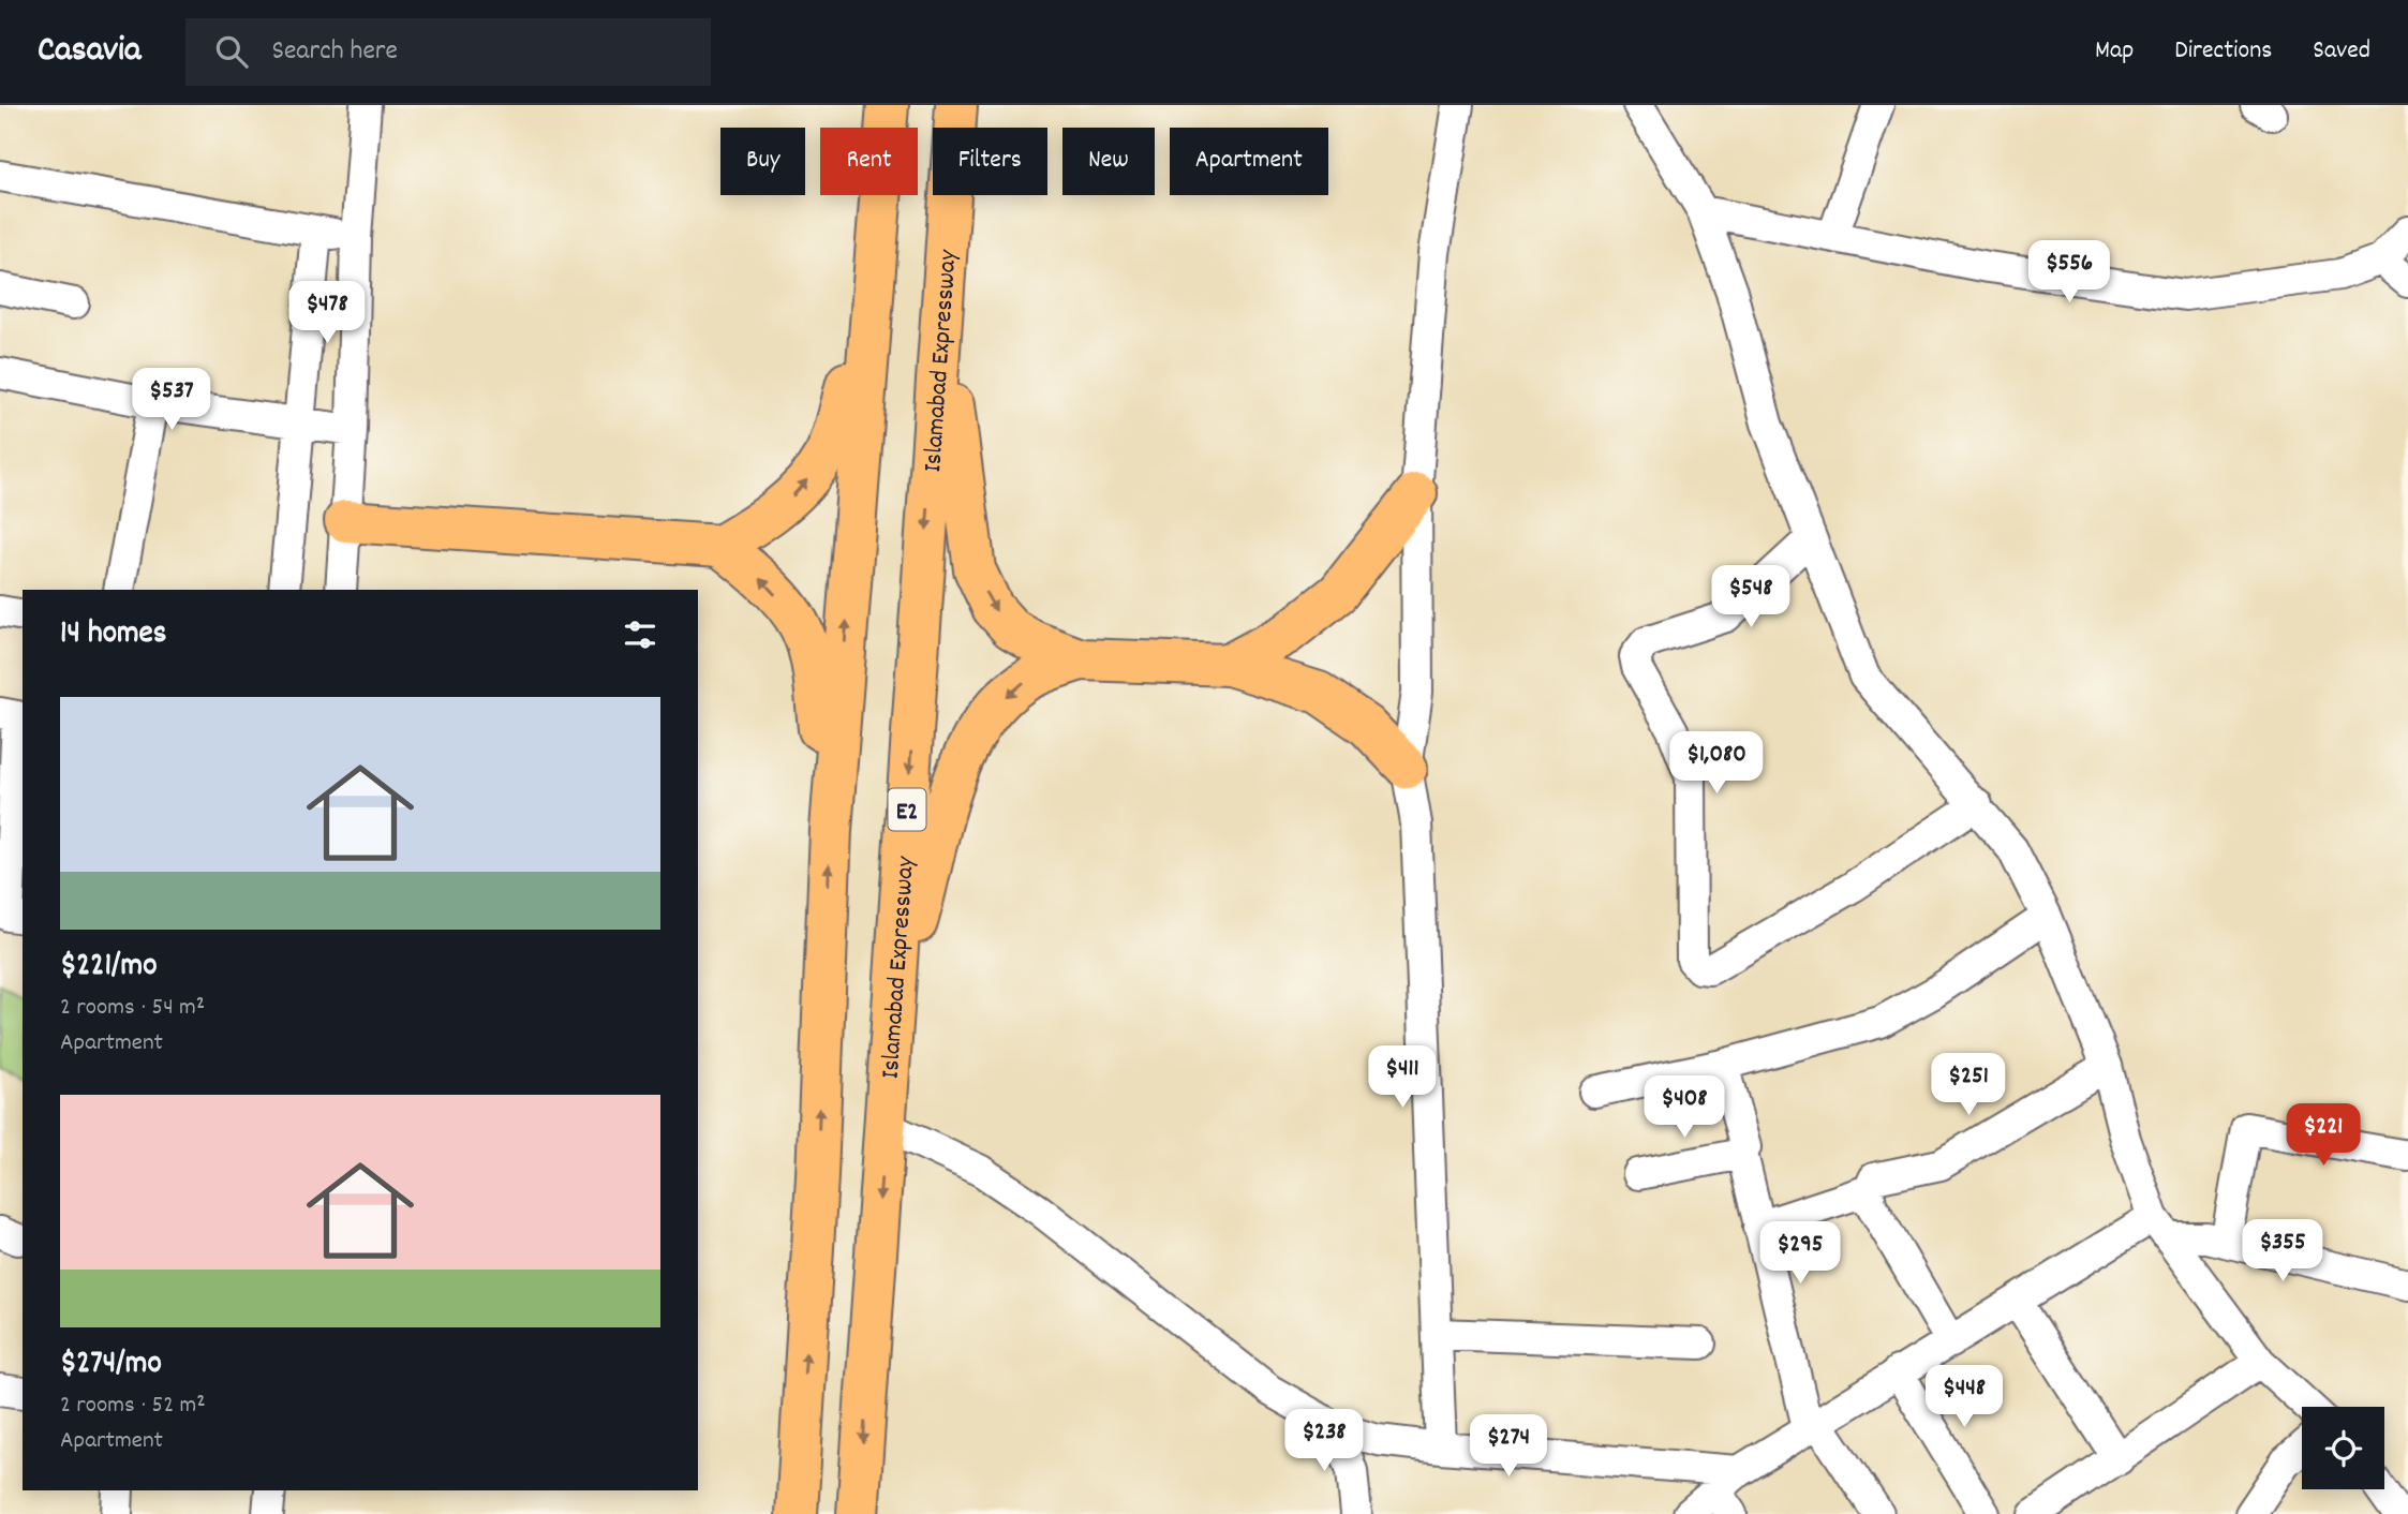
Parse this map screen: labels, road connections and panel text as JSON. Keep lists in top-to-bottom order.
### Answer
{
  "streets": {
    "highway": ["Islamabad Expressway", "E2"]
  },
  "page": {
    "header": "Casavia",
    "search": "Search here",
    "nav": ["Map", "Directions", "Saved"],
    "chip": [
      "Buy",
      "Rent",
      "Filters",
      "New",
      "Apartment"
    ],
    "price": [
      "$556",
      "$478",
      "$537",
      "$548",
      "$1,080",
      "$411",
      "$251",
      "$408",
      "$221",
      "$355",
      "$295",
      "$448",
      "$238",
      "$274"
    ],
    "heading": "14 homes",
    "list": [
      {
        "name": "$221/mo",
        "note": "2 rooms · 54 m² · Apartment"
      },
      {
        "name": "$274/mo",
        "note": "2 rooms · 52 m² · Apartment"
      }
    ]
  }
}
